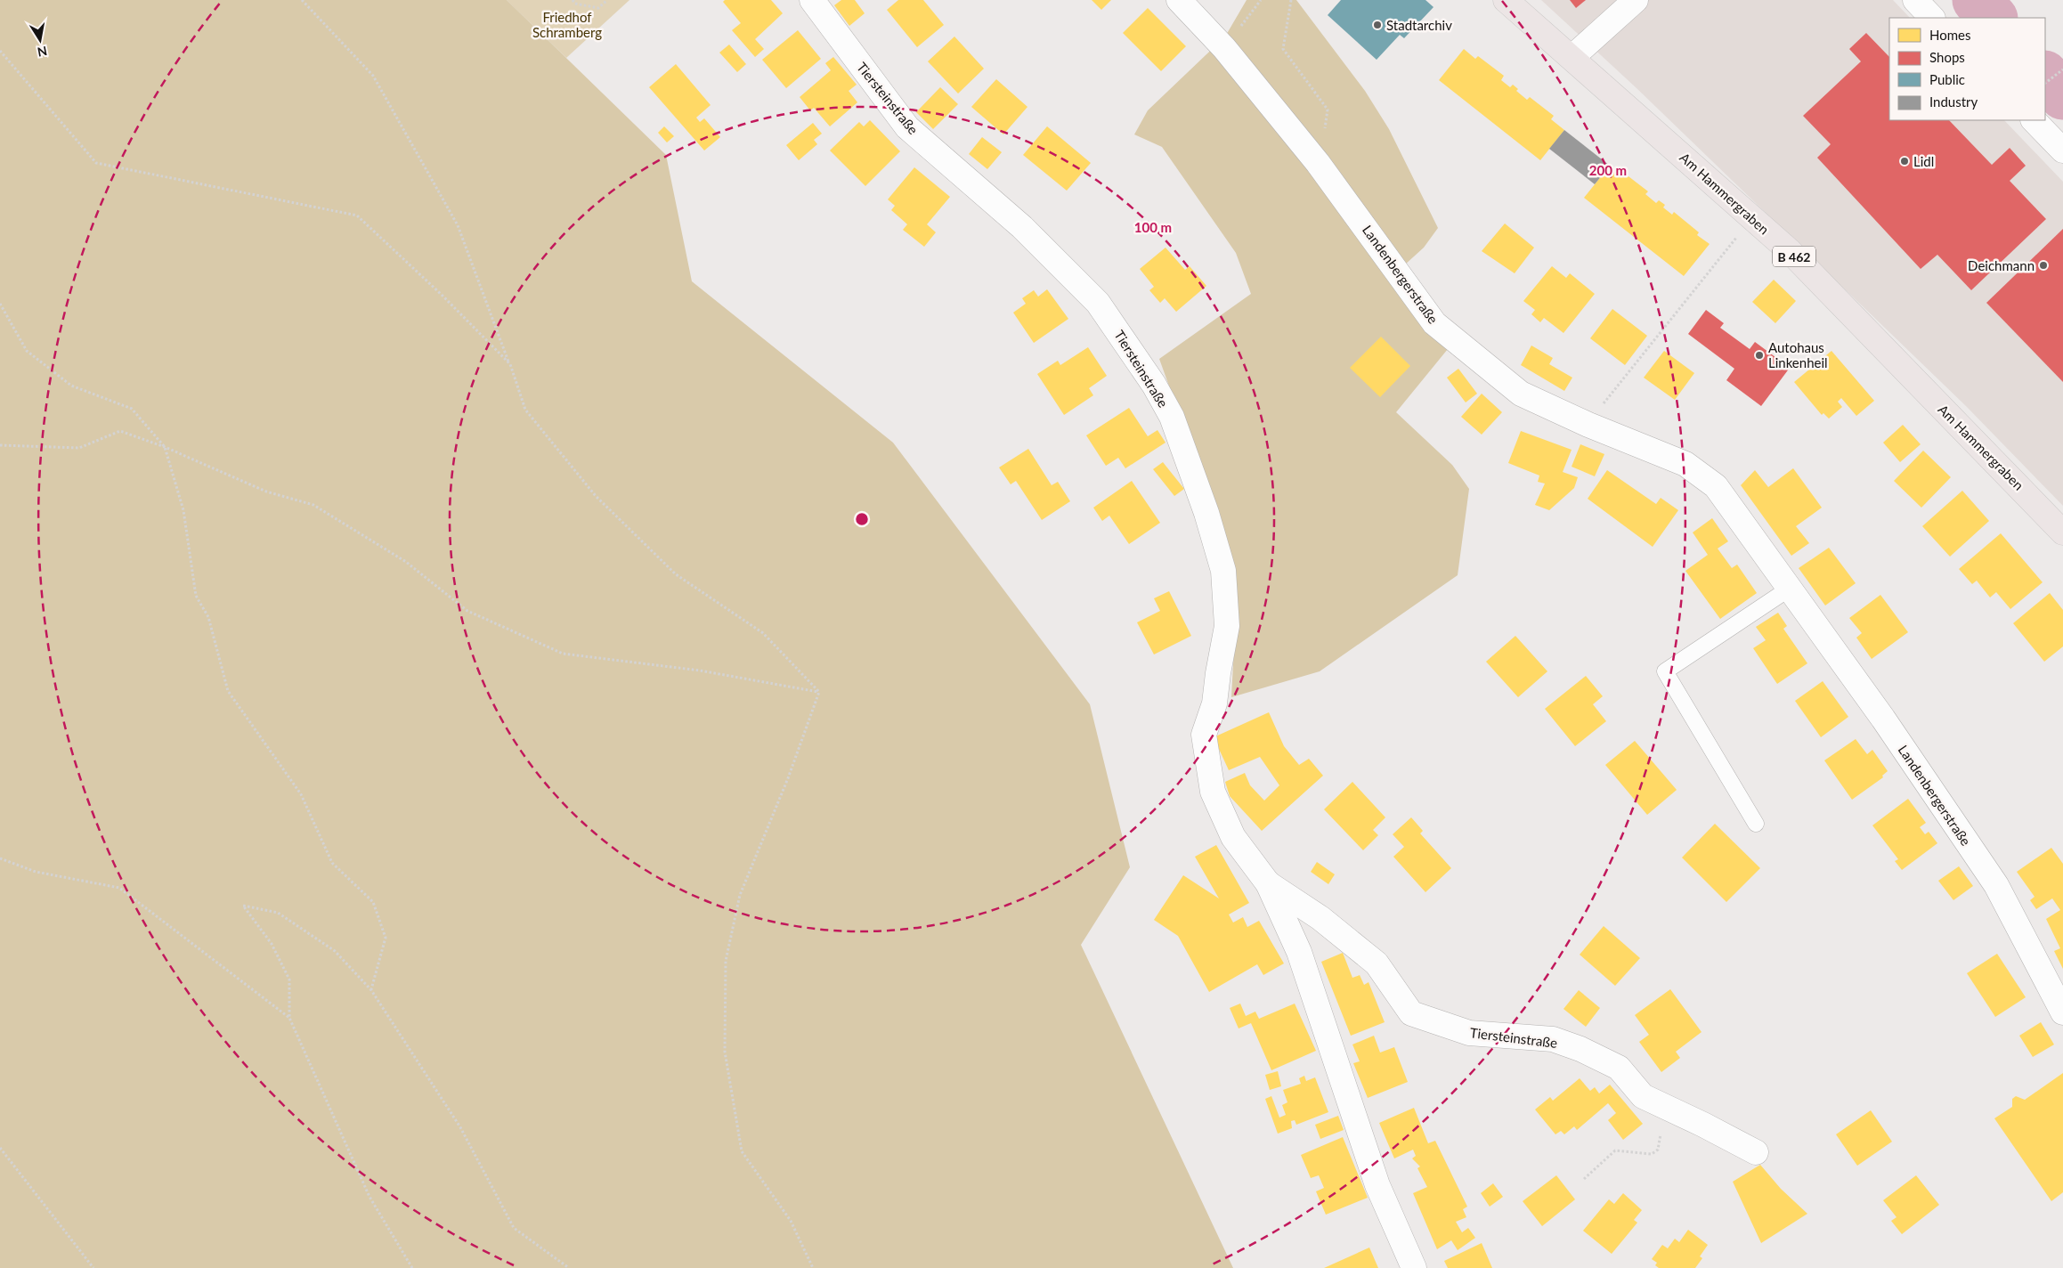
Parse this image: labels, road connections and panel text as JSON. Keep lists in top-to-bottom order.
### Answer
{
  "streets": {
    "main road": ["Am Hammergraben", "B 462"],
    "street": ["Tiersteinstraße", "Landenbergerstraße"]
  },
  "parks": ["Friedhof Schramberg"],
  "places": [
    "Stadtarchiv",
    "Lidl",
    "Deichmann",
    "Autohaus Linkenheil"
  ],
  "legend": [
    "Homes",
    "Shops",
    "Public",
    "Industry"
  ],
  "north": "bottom",
  "rings": ["200 m", "100 m"]
}
